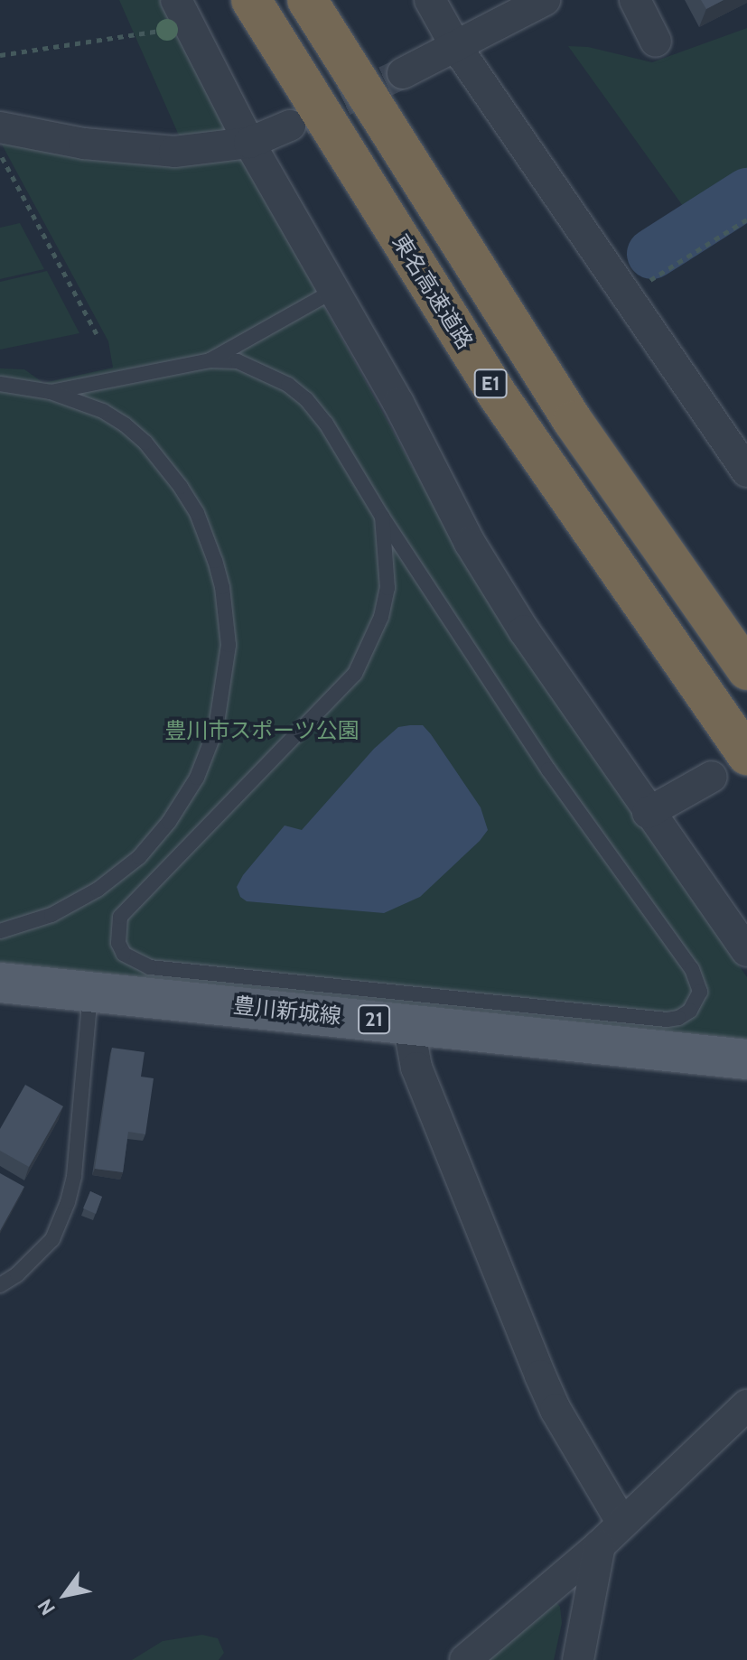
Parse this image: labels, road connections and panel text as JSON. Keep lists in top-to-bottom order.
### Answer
{
  "streets": {
    "highway": ["東名高速道路", "E1"],
    "main road": ["豊川新城線", "21"]
  },
  "parks": ["豊川市スポーツ公園"],
  "north": "bottom left"
}
